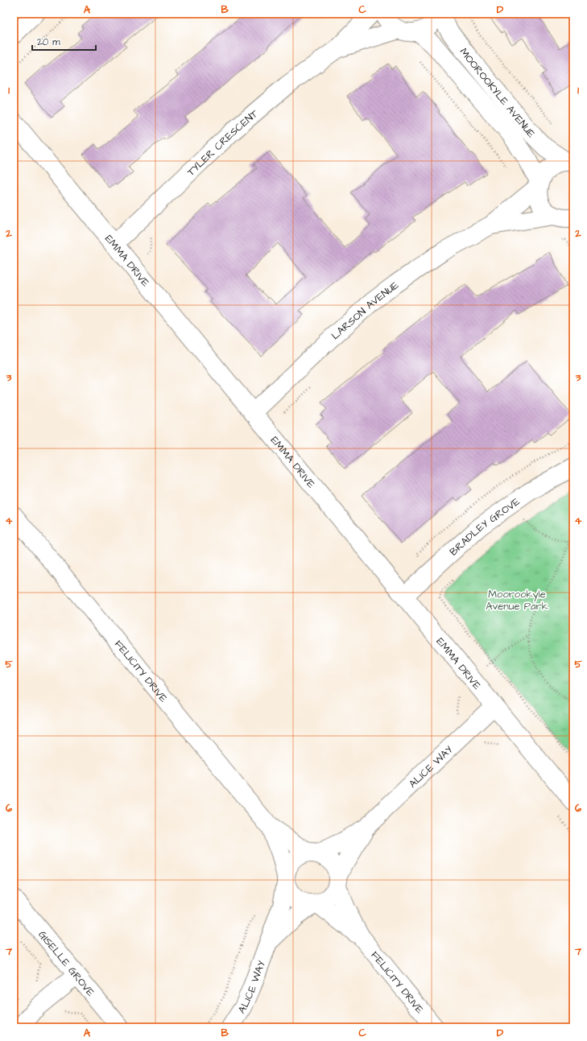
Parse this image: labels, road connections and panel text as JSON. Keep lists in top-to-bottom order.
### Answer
{
  "streets": {
    "street": [
      "MOOROOKYLE AVENUE",
      "TYLER CRESCENT",
      "EMMA DRIVE",
      "LARSON AVENUE",
      "BRADLEY GROVE",
      "FELICITY DRIVE",
      "ALICE WAY",
      "GISELLE GROVE"
    ]
  },
  "crossings": [
    ["MOOROOKYLE AVENUE", "LARSON AVENUE"],
    ["TYLER CRESCENT", "EMMA DRIVE"],
    ["EMMA DRIVE", "LARSON AVENUE"],
    ["EMMA DRIVE", "BRADLEY GROVE"],
    ["EMMA DRIVE", "ALICE WAY"],
    ["FELICITY DRIVE", "ALICE WAY"]
  ],
  "parks": ["Moorookyle Avenue Park"],
  "scale_bar": "20 m",
  "grid": {
    "columns": [
      "A",
      "B",
      "C",
      "D"
    ],
    "rows": [
      "1",
      "2",
      "3",
      "4",
      "5",
      "6",
      "7"
    ]
  }
}
